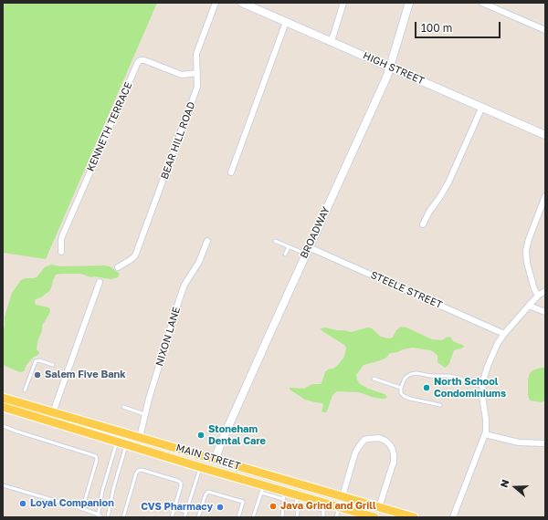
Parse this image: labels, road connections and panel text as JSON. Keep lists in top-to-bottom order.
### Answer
{
  "streets": {
    "main road": ["HIGH STREET", "BROADWAY", "MAIN STREET"],
    "street": [
      "KENNETH TERRACE",
      "BEAR HILL ROAD",
      "STEELE STREET",
      "NIXON LANE"
    ]
  },
  "crossings": [
    ["HIGH STREET", "BROADWAY"],
    ["KENNETH TERRACE", "BEAR HILL ROAD"],
    ["BROADWAY", "STEELE STREET"],
    ["BROADWAY", "MAIN STREET"],
    ["NIXON LANE", "MAIN STREET"]
  ],
  "places": [
    "Salem Five Bank",
    "North School Condominiums",
    "Stoneham Dental Care",
    "Loyal Companion",
    "Java Grind and Grill",
    "CVS Pharmacy"
  ],
  "scale_bar": "100 m",
  "north": "left"
}
